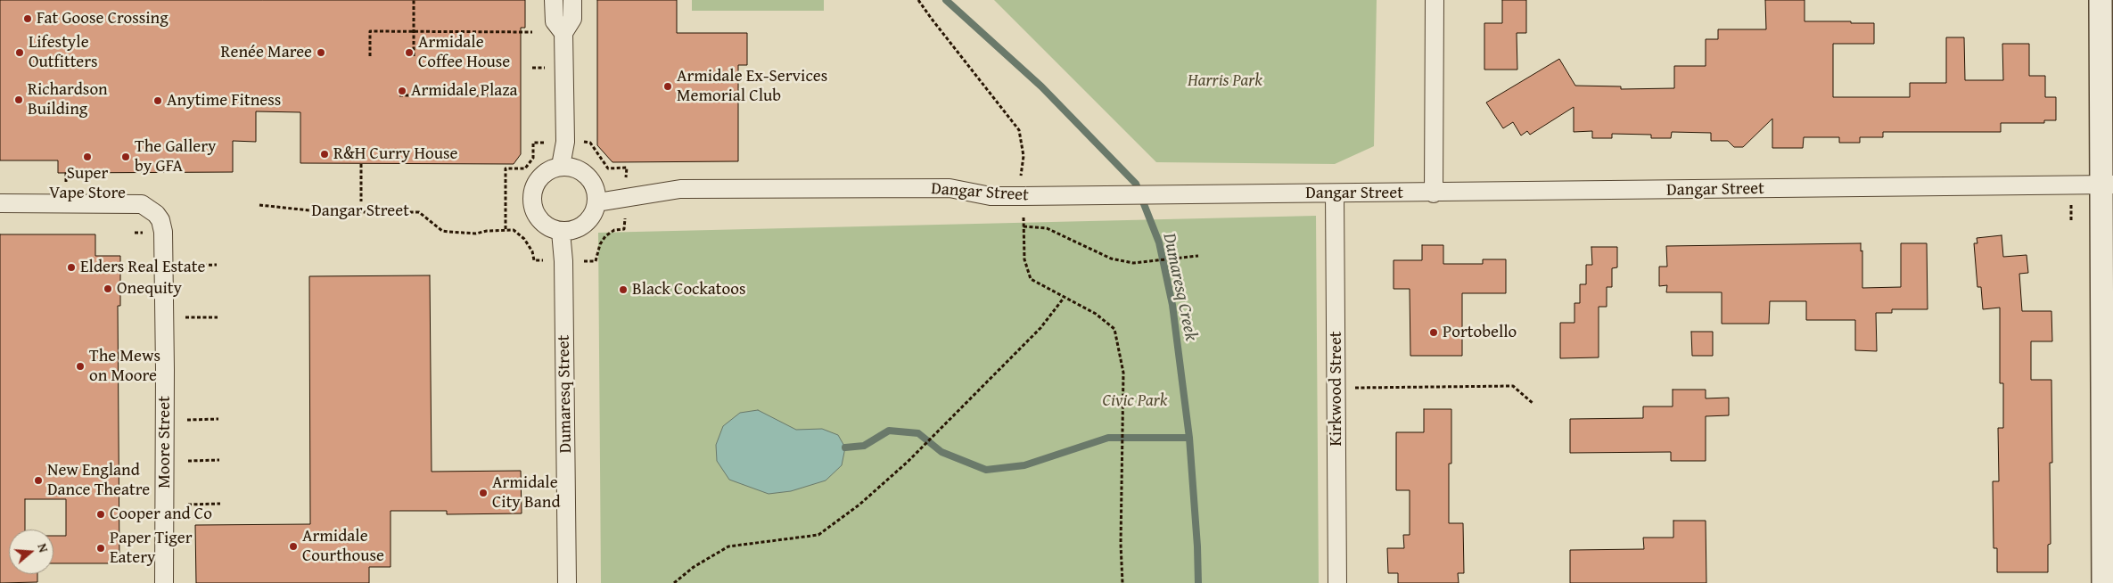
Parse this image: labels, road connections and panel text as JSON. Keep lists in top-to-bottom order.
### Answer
{
  "streets": {
    "street": [
      "Dangar Street",
      "Kirkwood Street",
      "Dumaresq Street",
      "Moore Street"
    ]
  },
  "crossings": [
    ["Dangar Street", "Kirkwood Street"],
    ["Dangar Street", "Dumaresq Street"]
  ],
  "water": ["Dumaresq Creek"],
  "parks": ["Harris Park", "Civic Park"],
  "places": [
    "Fat Goose Crossing",
    "Lifestyle Outfitters",
    "Renée Maree",
    "Armidale Coffee House",
    "Armidale Ex-Services Memorial Club",
    "Armidale Plaza",
    "Richardson Building",
    "Anytime Fitness",
    "R&H Curry House",
    "Super Vape Store",
    "The Gallery by GFA",
    "Elders Real Estate",
    "Onequity",
    "Black Cockatoos",
    "Portobello",
    "The Mews on Moore",
    "New England Dance Theatre",
    "Armidale City Band",
    "Cooper and Co",
    "Armidale Courthouse",
    "Paper Tiger Eatery"
  ],
  "north": "right"
}
